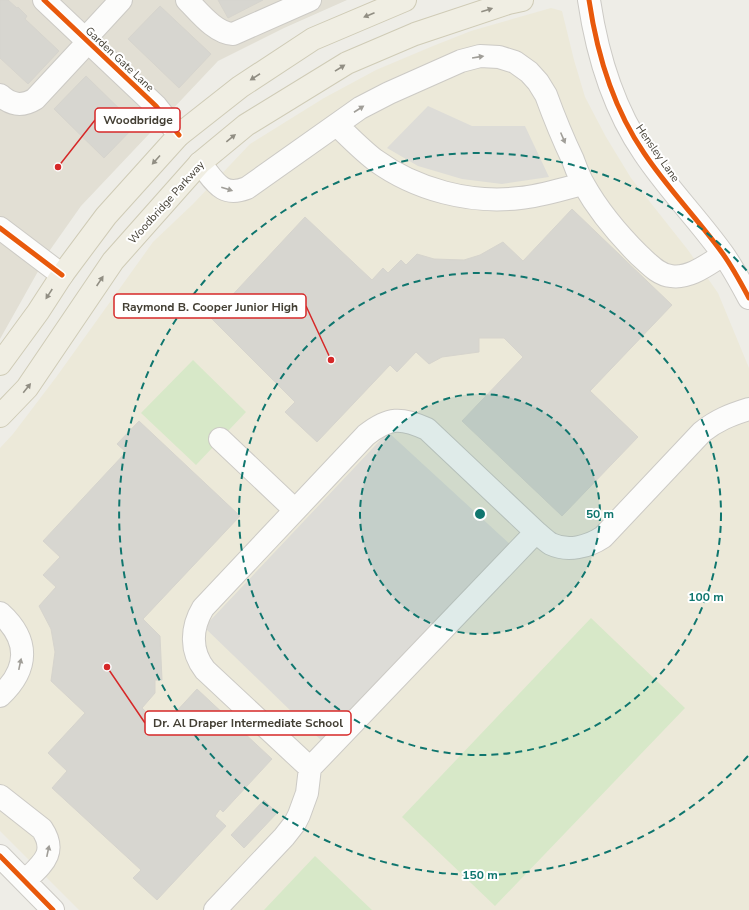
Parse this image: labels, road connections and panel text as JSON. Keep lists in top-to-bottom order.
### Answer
{
  "streets": {
    "main road": ["Woodbridge Parkway"],
    "street": ["Garden Gate Lane", "Hensley Lane"]
  },
  "places": ["Woodbridge", "Raymond B. Cooper Junior High", "Dr. Al Draper Intermediate School"],
  "rings": ["50 m", "100 m", "150 m"]
}
